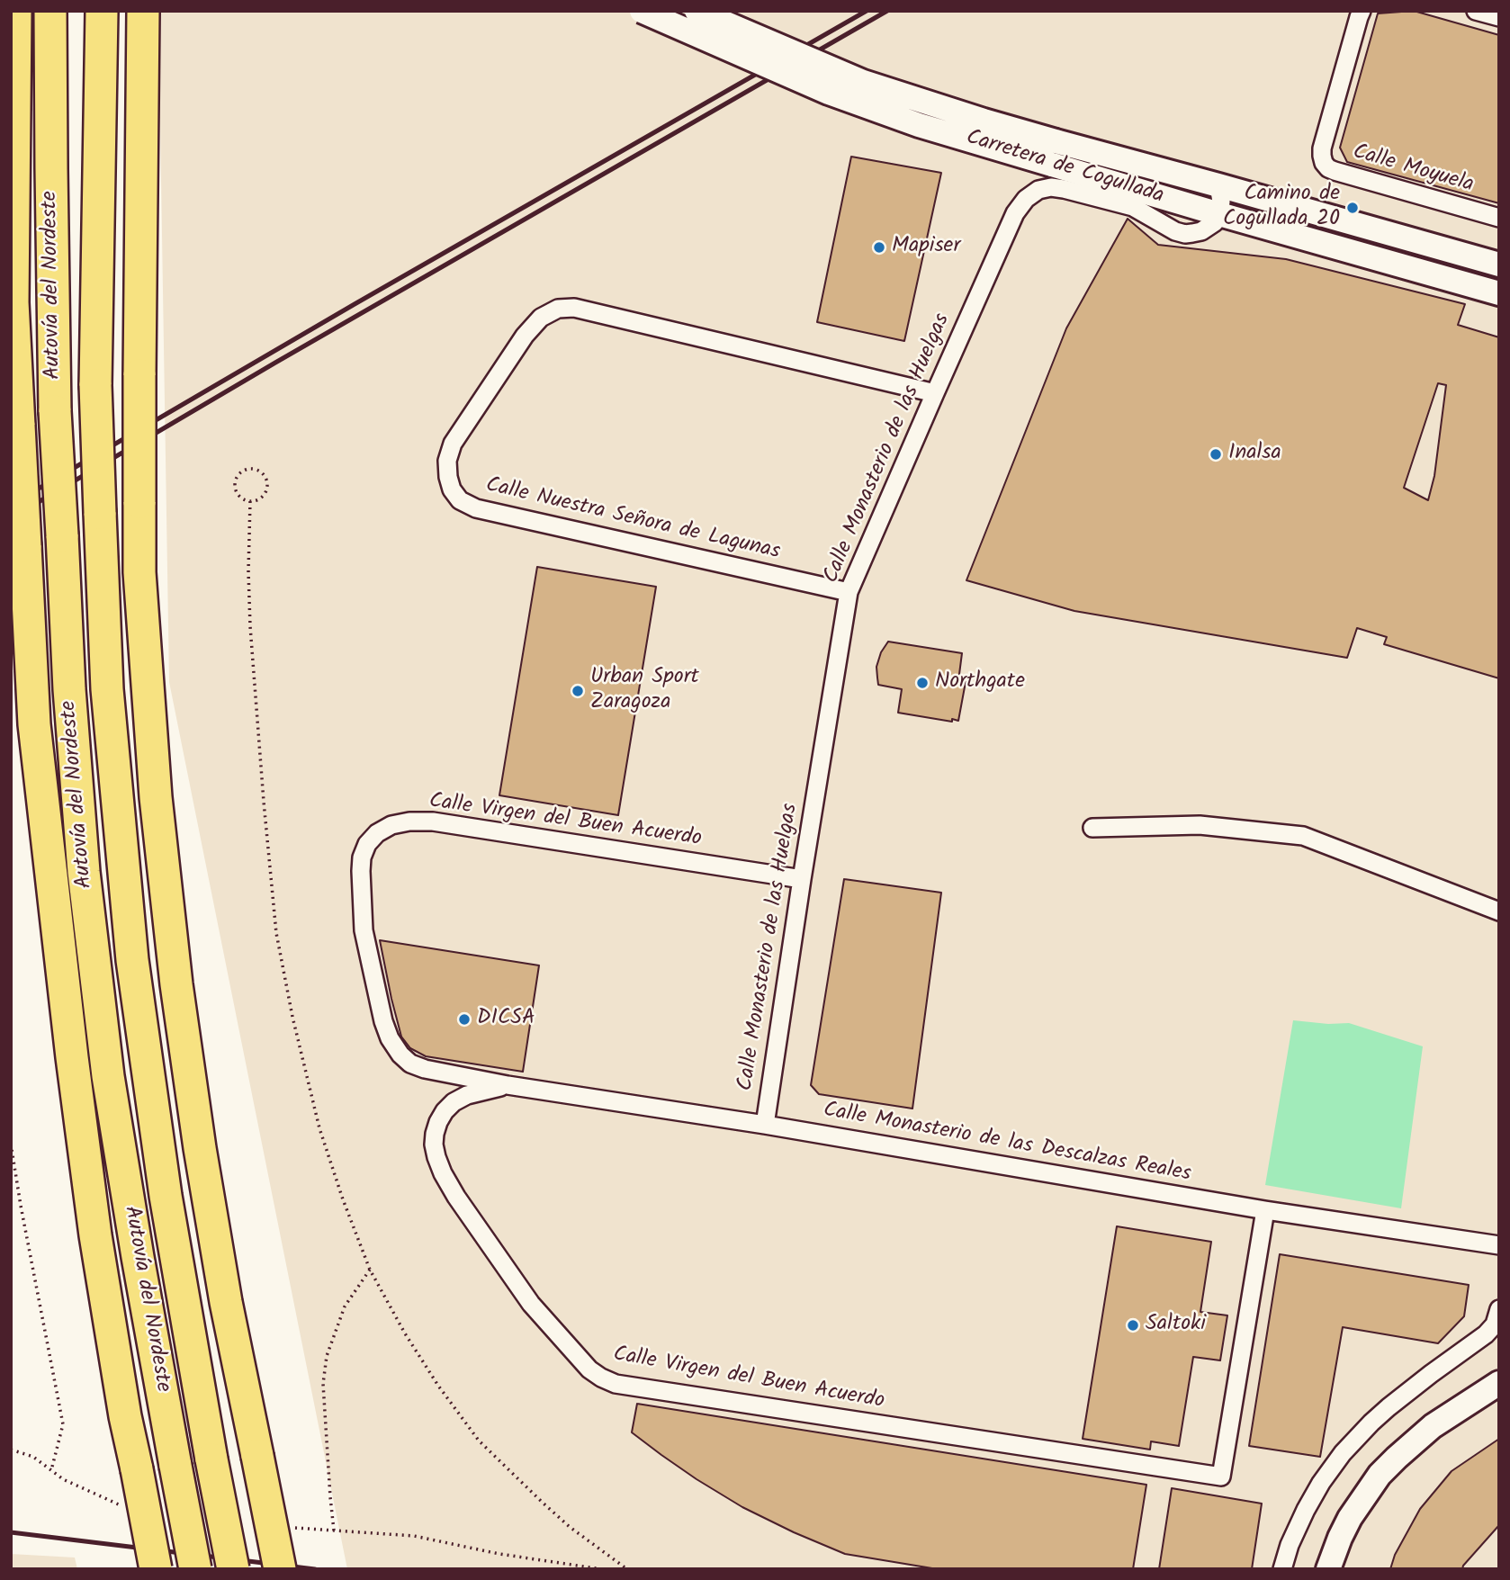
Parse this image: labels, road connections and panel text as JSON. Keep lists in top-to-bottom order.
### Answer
{
  "streets": {
    "highway": ["Autovía del Nordeste"],
    "street": [
      "Carretera de Cogullada",
      "Calle Moyuela",
      "Calle Monasterio de las Huelgas",
      "Calle Nuestra Señora de Lagunas",
      "Calle Virgen del Buen Acuerdo",
      "Calle Monasterio de las Descalzas Reales"
    ]
  },
  "crossings": [
    ["Carretera de Cogullada", "Calle Monasterio de las Huelgas"],
    ["Calle Monasterio de las Huelgas", "Calle Nuestra Señora de Lagunas"],
    ["Calle Monasterio de las Huelgas", "Calle Virgen del Buen Acuerdo"],
    ["Calle Monasterio de las Huelgas", "Calle Monasterio de las Descalzas Reales"],
    ["Calle Virgen del Buen Acuerdo", "Calle Monasterio de las Descalzas Reales"]
  ],
  "places": [
    "Camino de Cogullada 20",
    "Mapiser",
    "Inalsa",
    "Northgate",
    "Urban Sport Zaragoza",
    "DICSA",
    "Saltoki"
  ]
}
